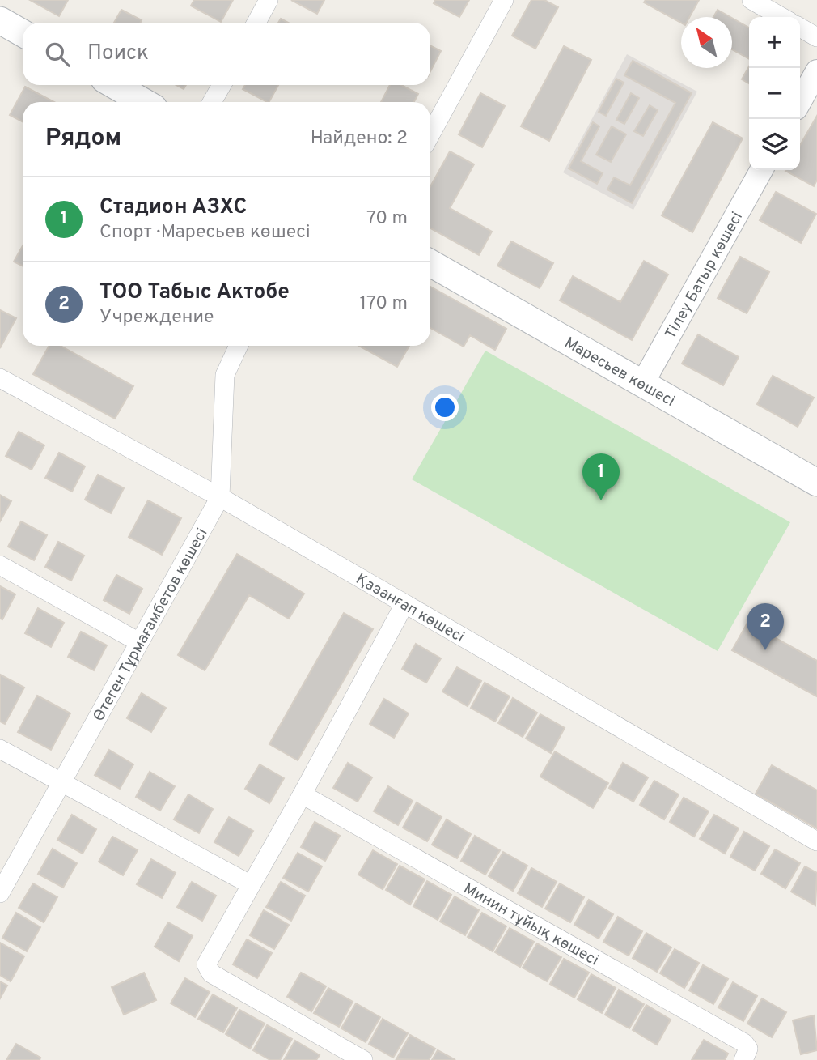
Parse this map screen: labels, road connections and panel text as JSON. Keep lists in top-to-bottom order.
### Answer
{
  "streets": {
    "main road": ["Маресьев көшесі"],
    "street": [
      "Тілеу Батыр көшесі",
      "Қазанғап көшесі",
      "Өтеген Тұрмағамбетов көшесі",
      "Минин тұйық көшесі"
    ]
  },
  "crossings": [
    ["Тілеу Батыр көшесі", "Маресьев көшесі"],
    ["Қазанғап көшесі", "Өтеген Тұрмағамбетов көшесі"]
  ],
  "north": "top left",
  "page": {
    "map_buttons": ["+", "−"],
    "search": "Поиск",
    "heading": ["Рядом", "Найдено: 2"],
    "list": [
      {
        "mark": "1",
        "name": "Стадион АЗХС",
        "note": "Спорт · Маресьев көшесі",
        "value": "70 m"
      },
      {
        "mark": "2",
        "name": "ТОО Табыс Актобе",
        "note": "Учреждение",
        "value": "170 m"
      }
    ],
    "pins": ["1", "2"]
  }
}
